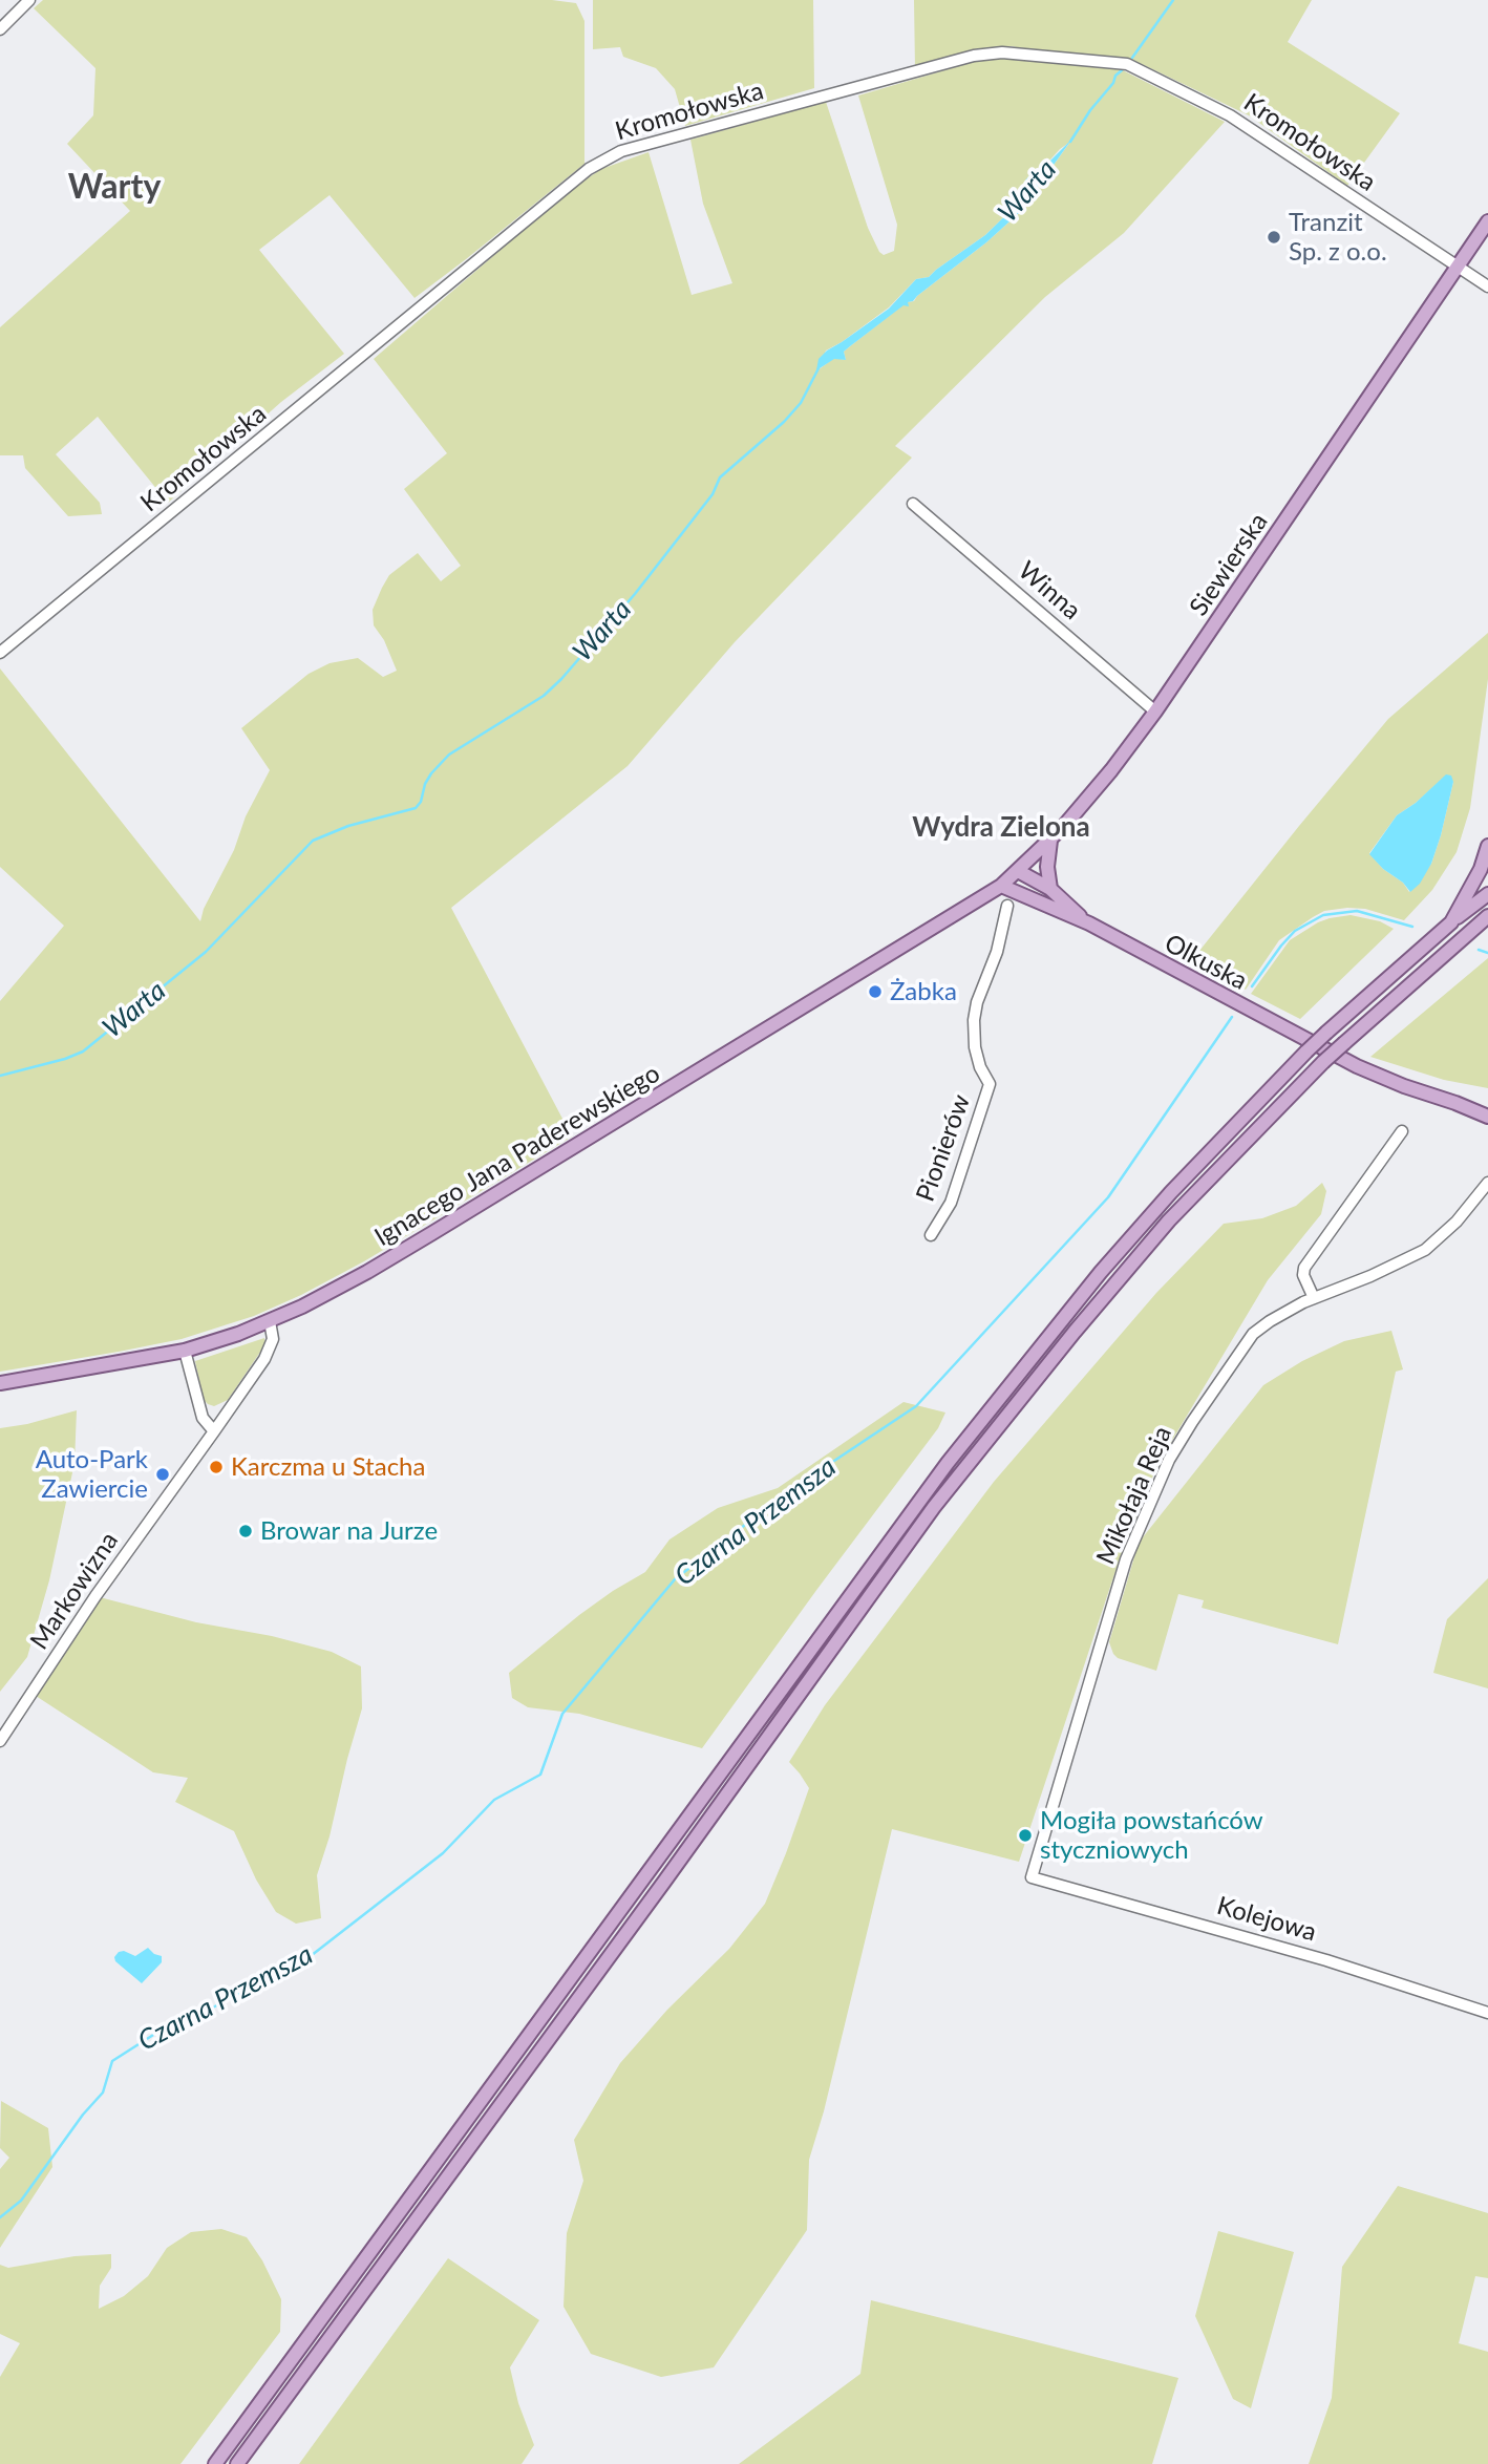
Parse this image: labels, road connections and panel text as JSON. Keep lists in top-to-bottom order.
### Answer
{
  "streets": {
    "main road": ["Siewierska", "Olkuska", "Ignacego Jana Paderewskiego"],
    "street": [
      "Kromołowska",
      "Winna",
      "Pionierów",
      "Mikołaja Reja",
      "Markowizna",
      "Kolejowa"
    ]
  },
  "crossings": [
    ["Kromołowska", "Siewierska"],
    ["Siewierska", "Winna"],
    ["Siewierska", "Olkuska"],
    ["Siewierska", "Ignacego Jana Paderewskiego"],
    ["Olkuska", "Ignacego Jana Paderewskiego"],
    ["Ignacego Jana Paderewskiego", "Markowizna"],
    ["Mikołaja Reja", "Kolejowa"]
  ],
  "districts": ["Warty", "Wydra Zielona"],
  "water": ["Warta", "Czarna Przemsza"],
  "places": [
    "Tranzit Sp. z o.o.",
    "Żabka",
    "Karczma u Stacha",
    "Auto-Park Zawiercie",
    "Browar na Jurze",
    "Mogiła powstańców styczniowych"
  ]
}
